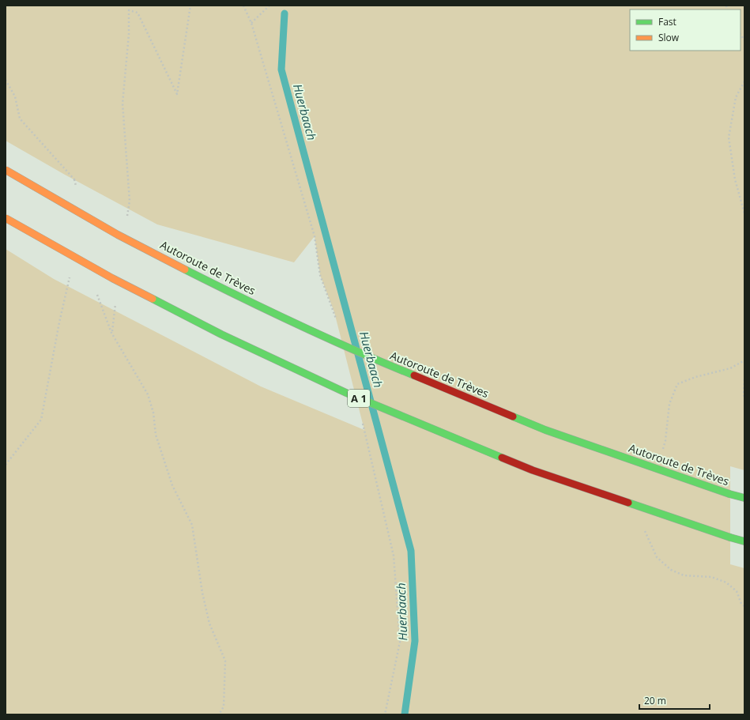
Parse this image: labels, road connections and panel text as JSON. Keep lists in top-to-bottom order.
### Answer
{
  "streets": {
    "highway": ["Autoroute de Trèves", "A 1"]
  },
  "water": ["Huerbaach"],
  "legend": ["Fast", "Slow"],
  "scale_bar": "20 m"
}
